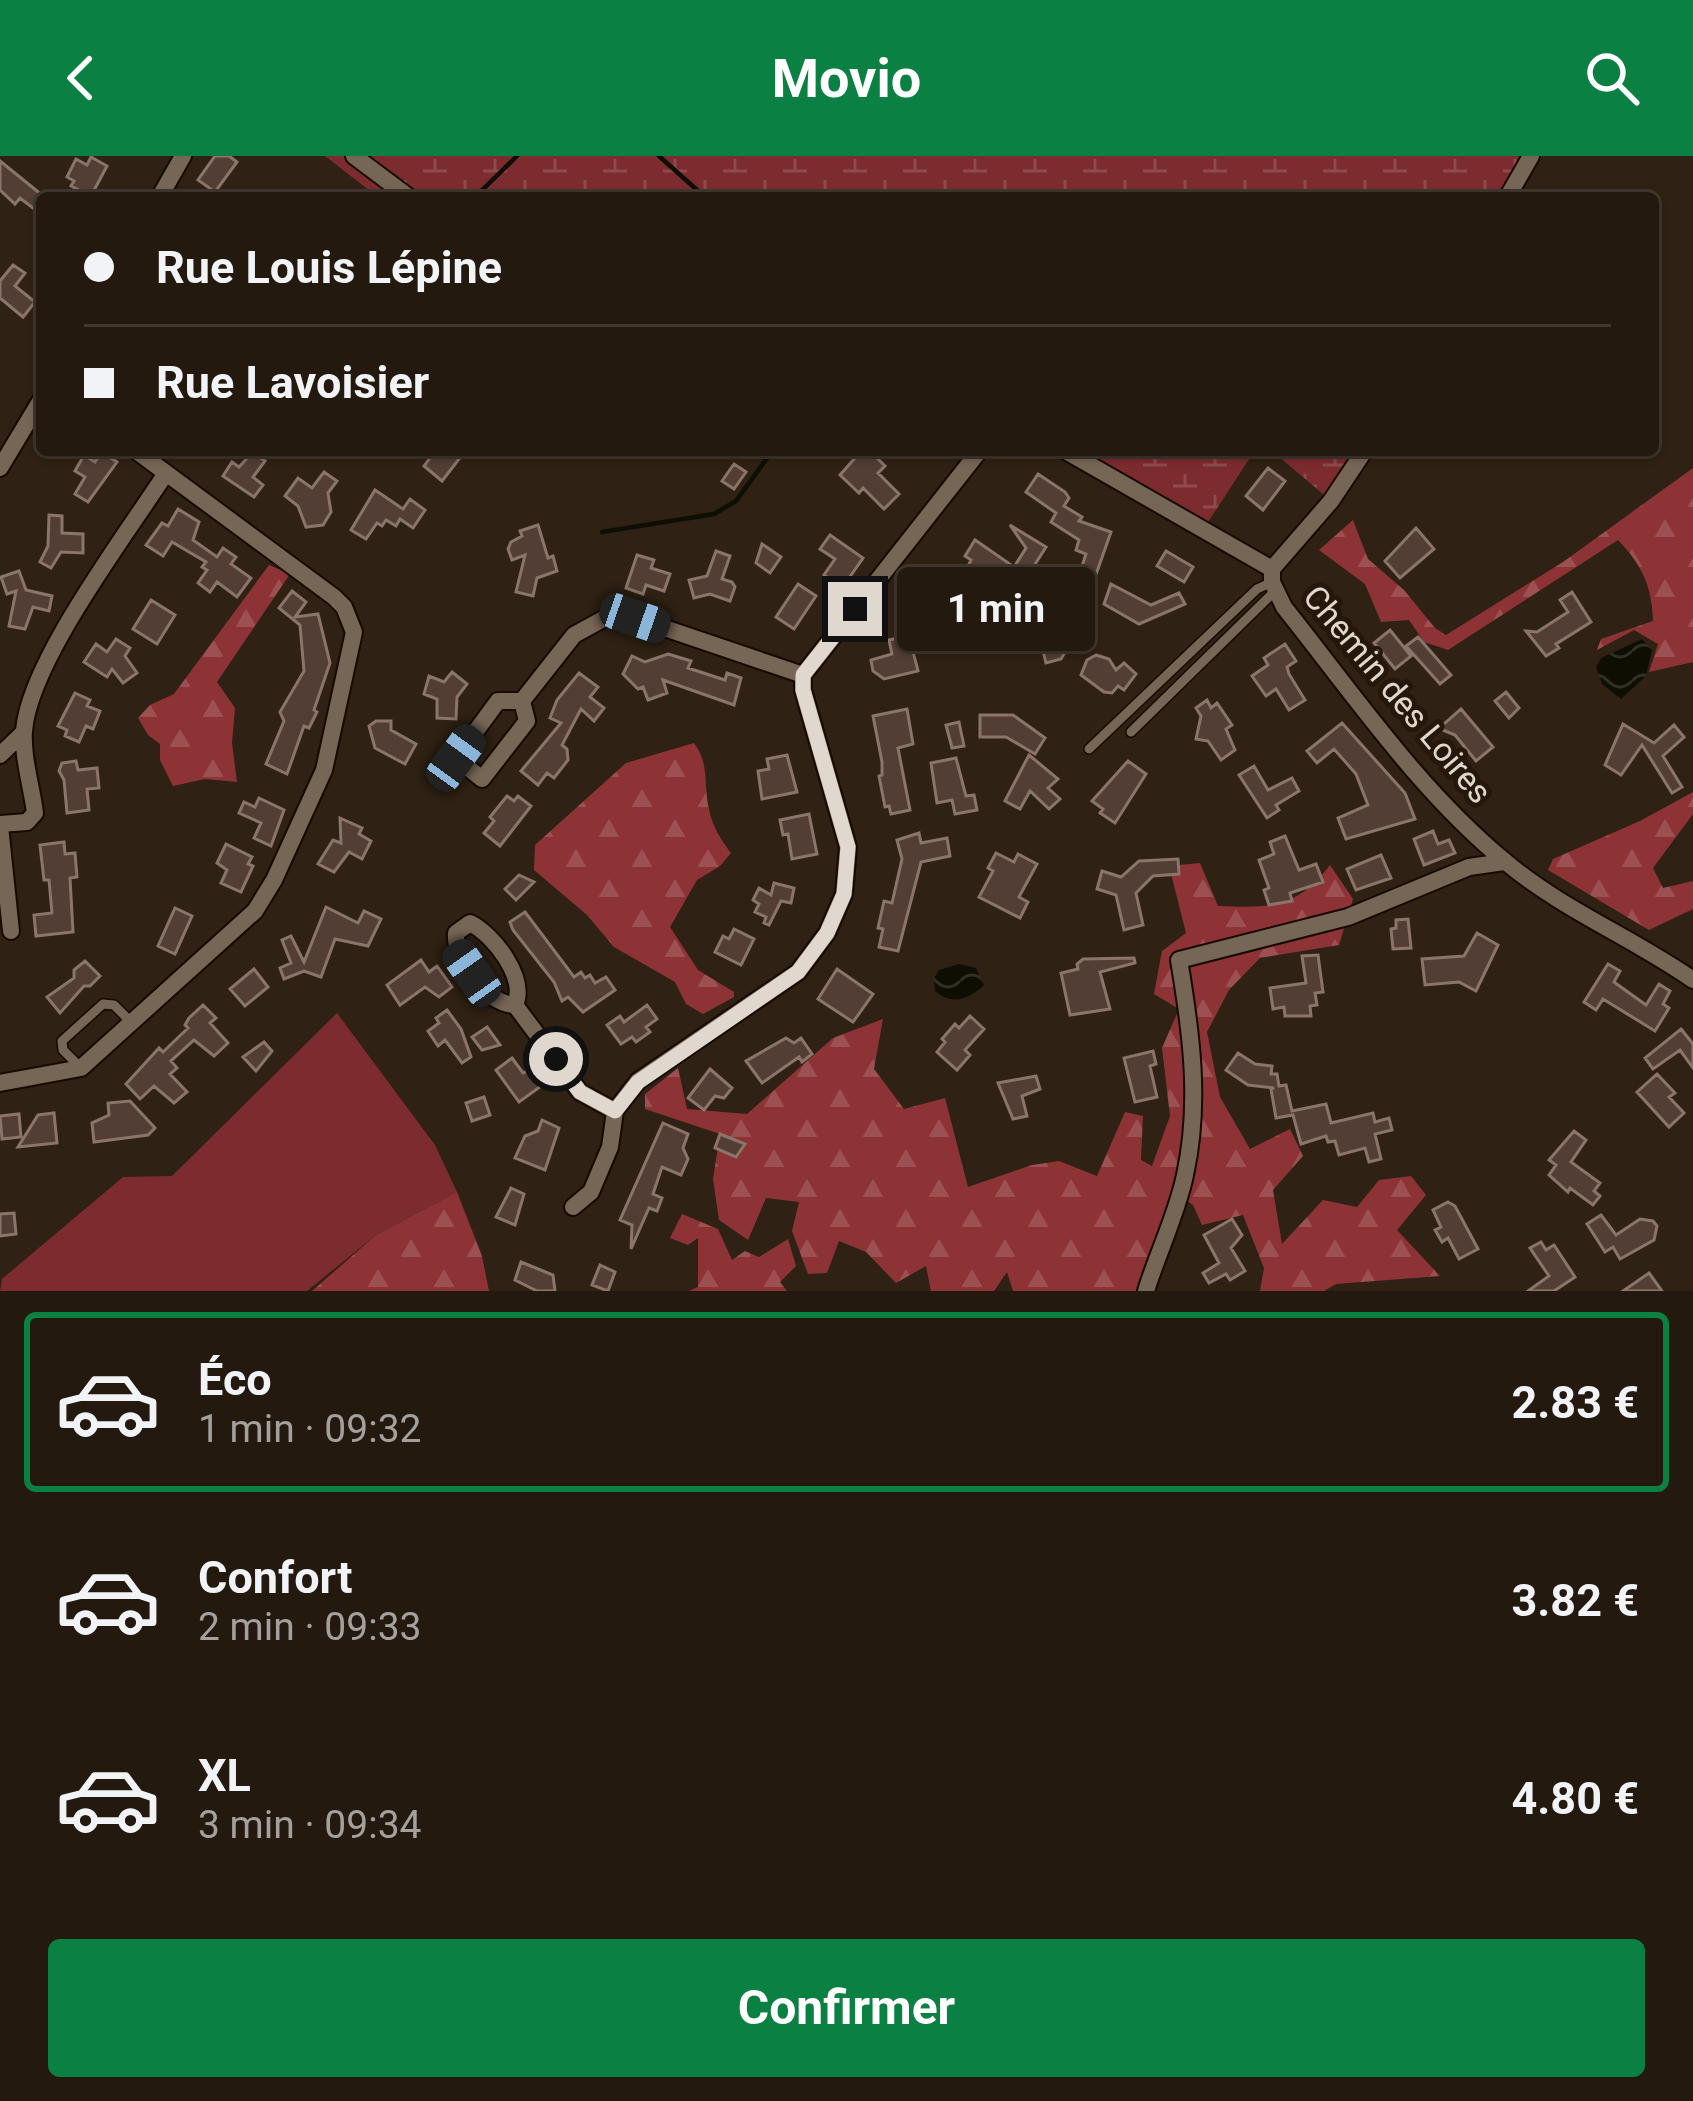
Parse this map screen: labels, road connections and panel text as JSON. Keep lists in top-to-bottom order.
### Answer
{
  "streets": {
    "street": ["Chemin des Loires"]
  },
  "page": {
    "header": "Movio",
    "banner": ["Rue Louis Lépine", "Rue Lavoisier"],
    "bubble": "1 min",
    "list": [
      {
        "name": "Éco",
        "note": "1 min · 09:32",
        "value": "2.83 €"
      },
      {
        "name": "Confort",
        "note": "2 min · 09:33",
        "value": "3.82 €"
      },
      {
        "name": "XL",
        "note": "3 min · 09:34",
        "value": "4.80 €"
      }
    ],
    "buttons": "Confirmer"
  }
}
